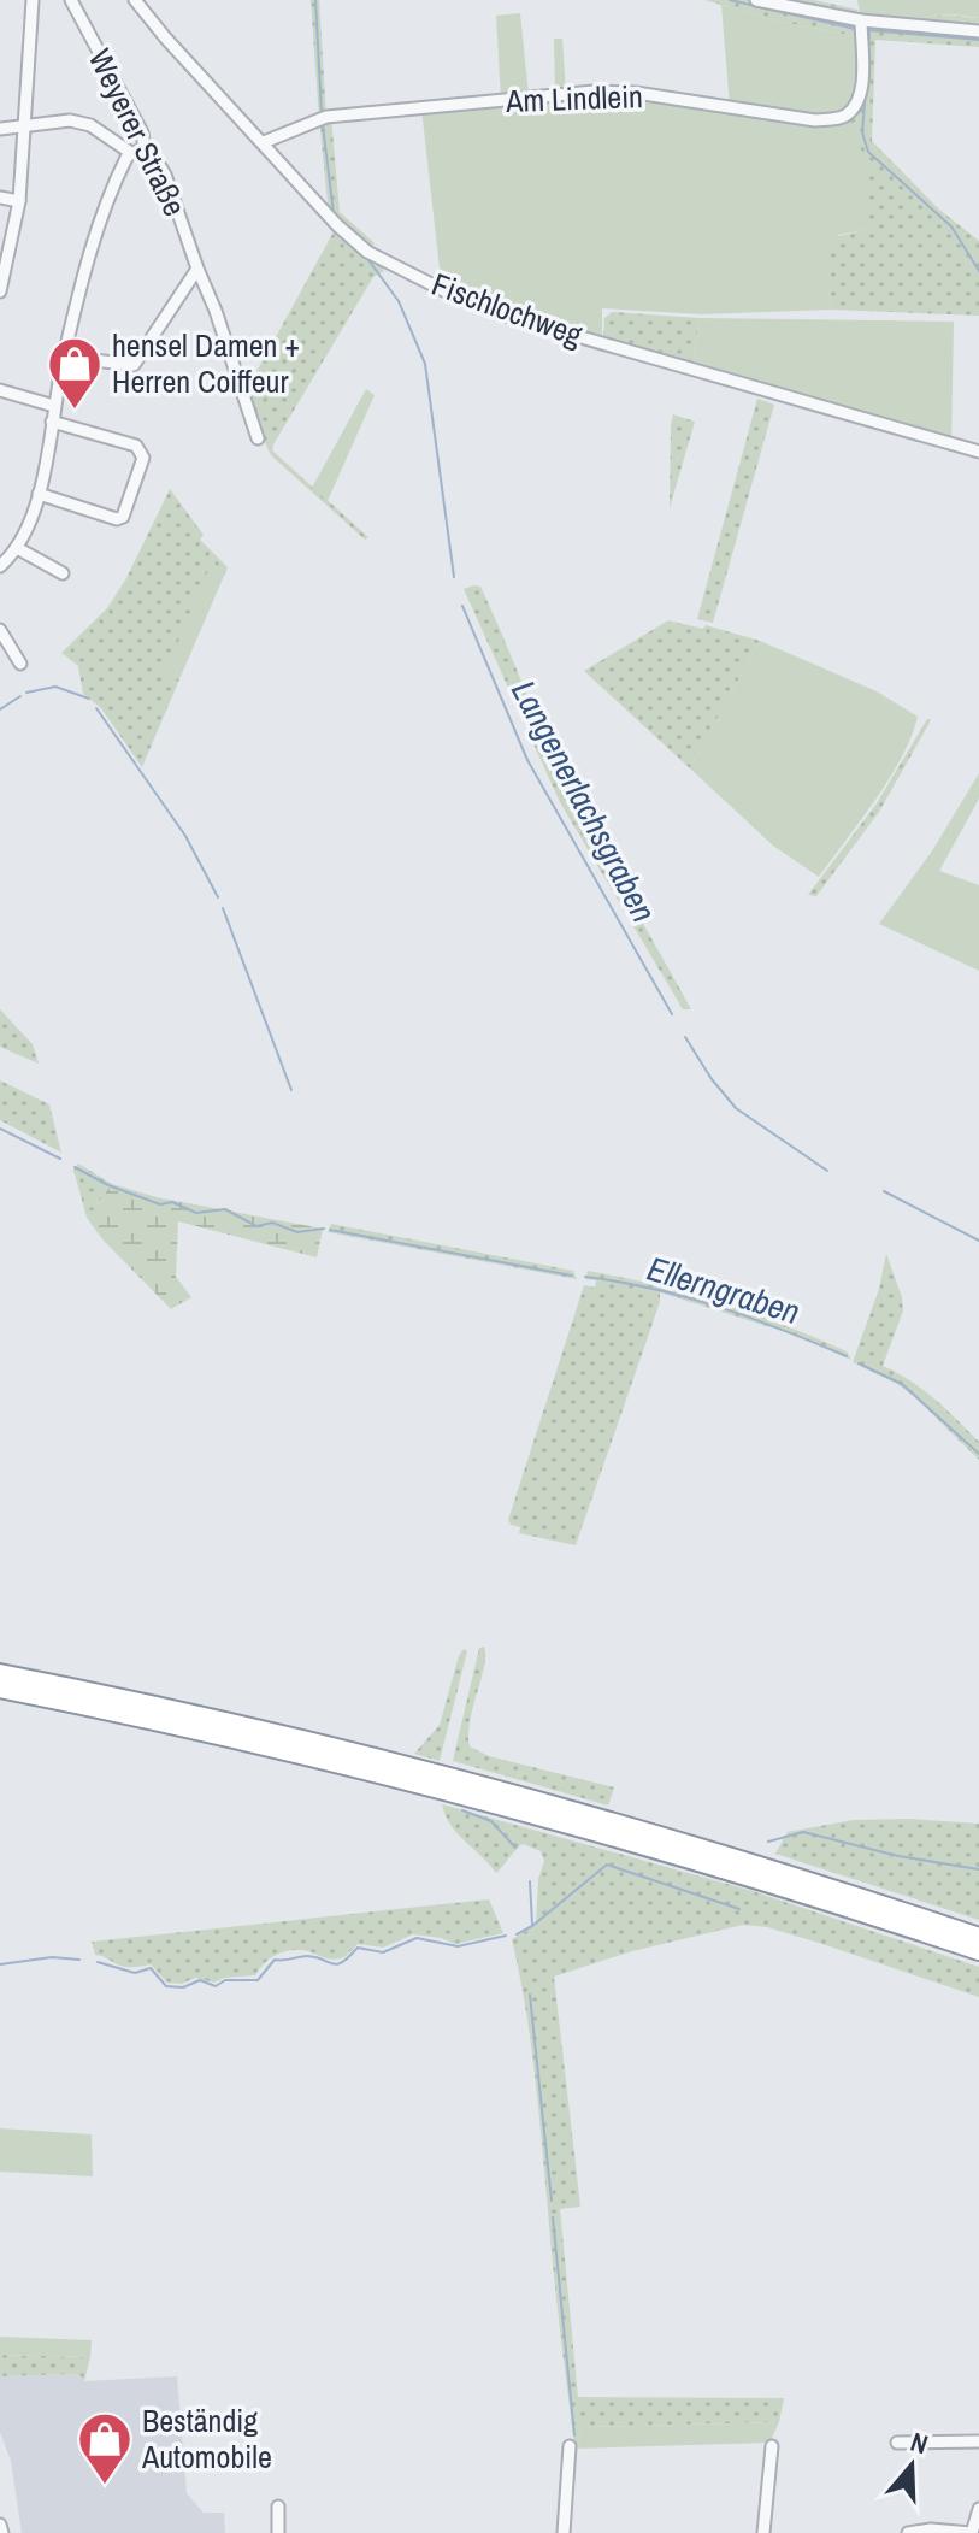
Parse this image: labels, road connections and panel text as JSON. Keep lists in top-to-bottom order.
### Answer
{
  "streets": {
    "street": ["Am Lindlein", "Weyerer Straße", "Fischlochweg"]
  },
  "crossings": [
    ["Am Lindlein", "Fischlochweg"]
  ],
  "water": ["Langenerlachsgraben", "Ellerngraben"],
  "places": {
    "shop": ["hensel Damen + Herren Coiffeur", "Beständig Automobile"]
  },
  "north": "top"
}
